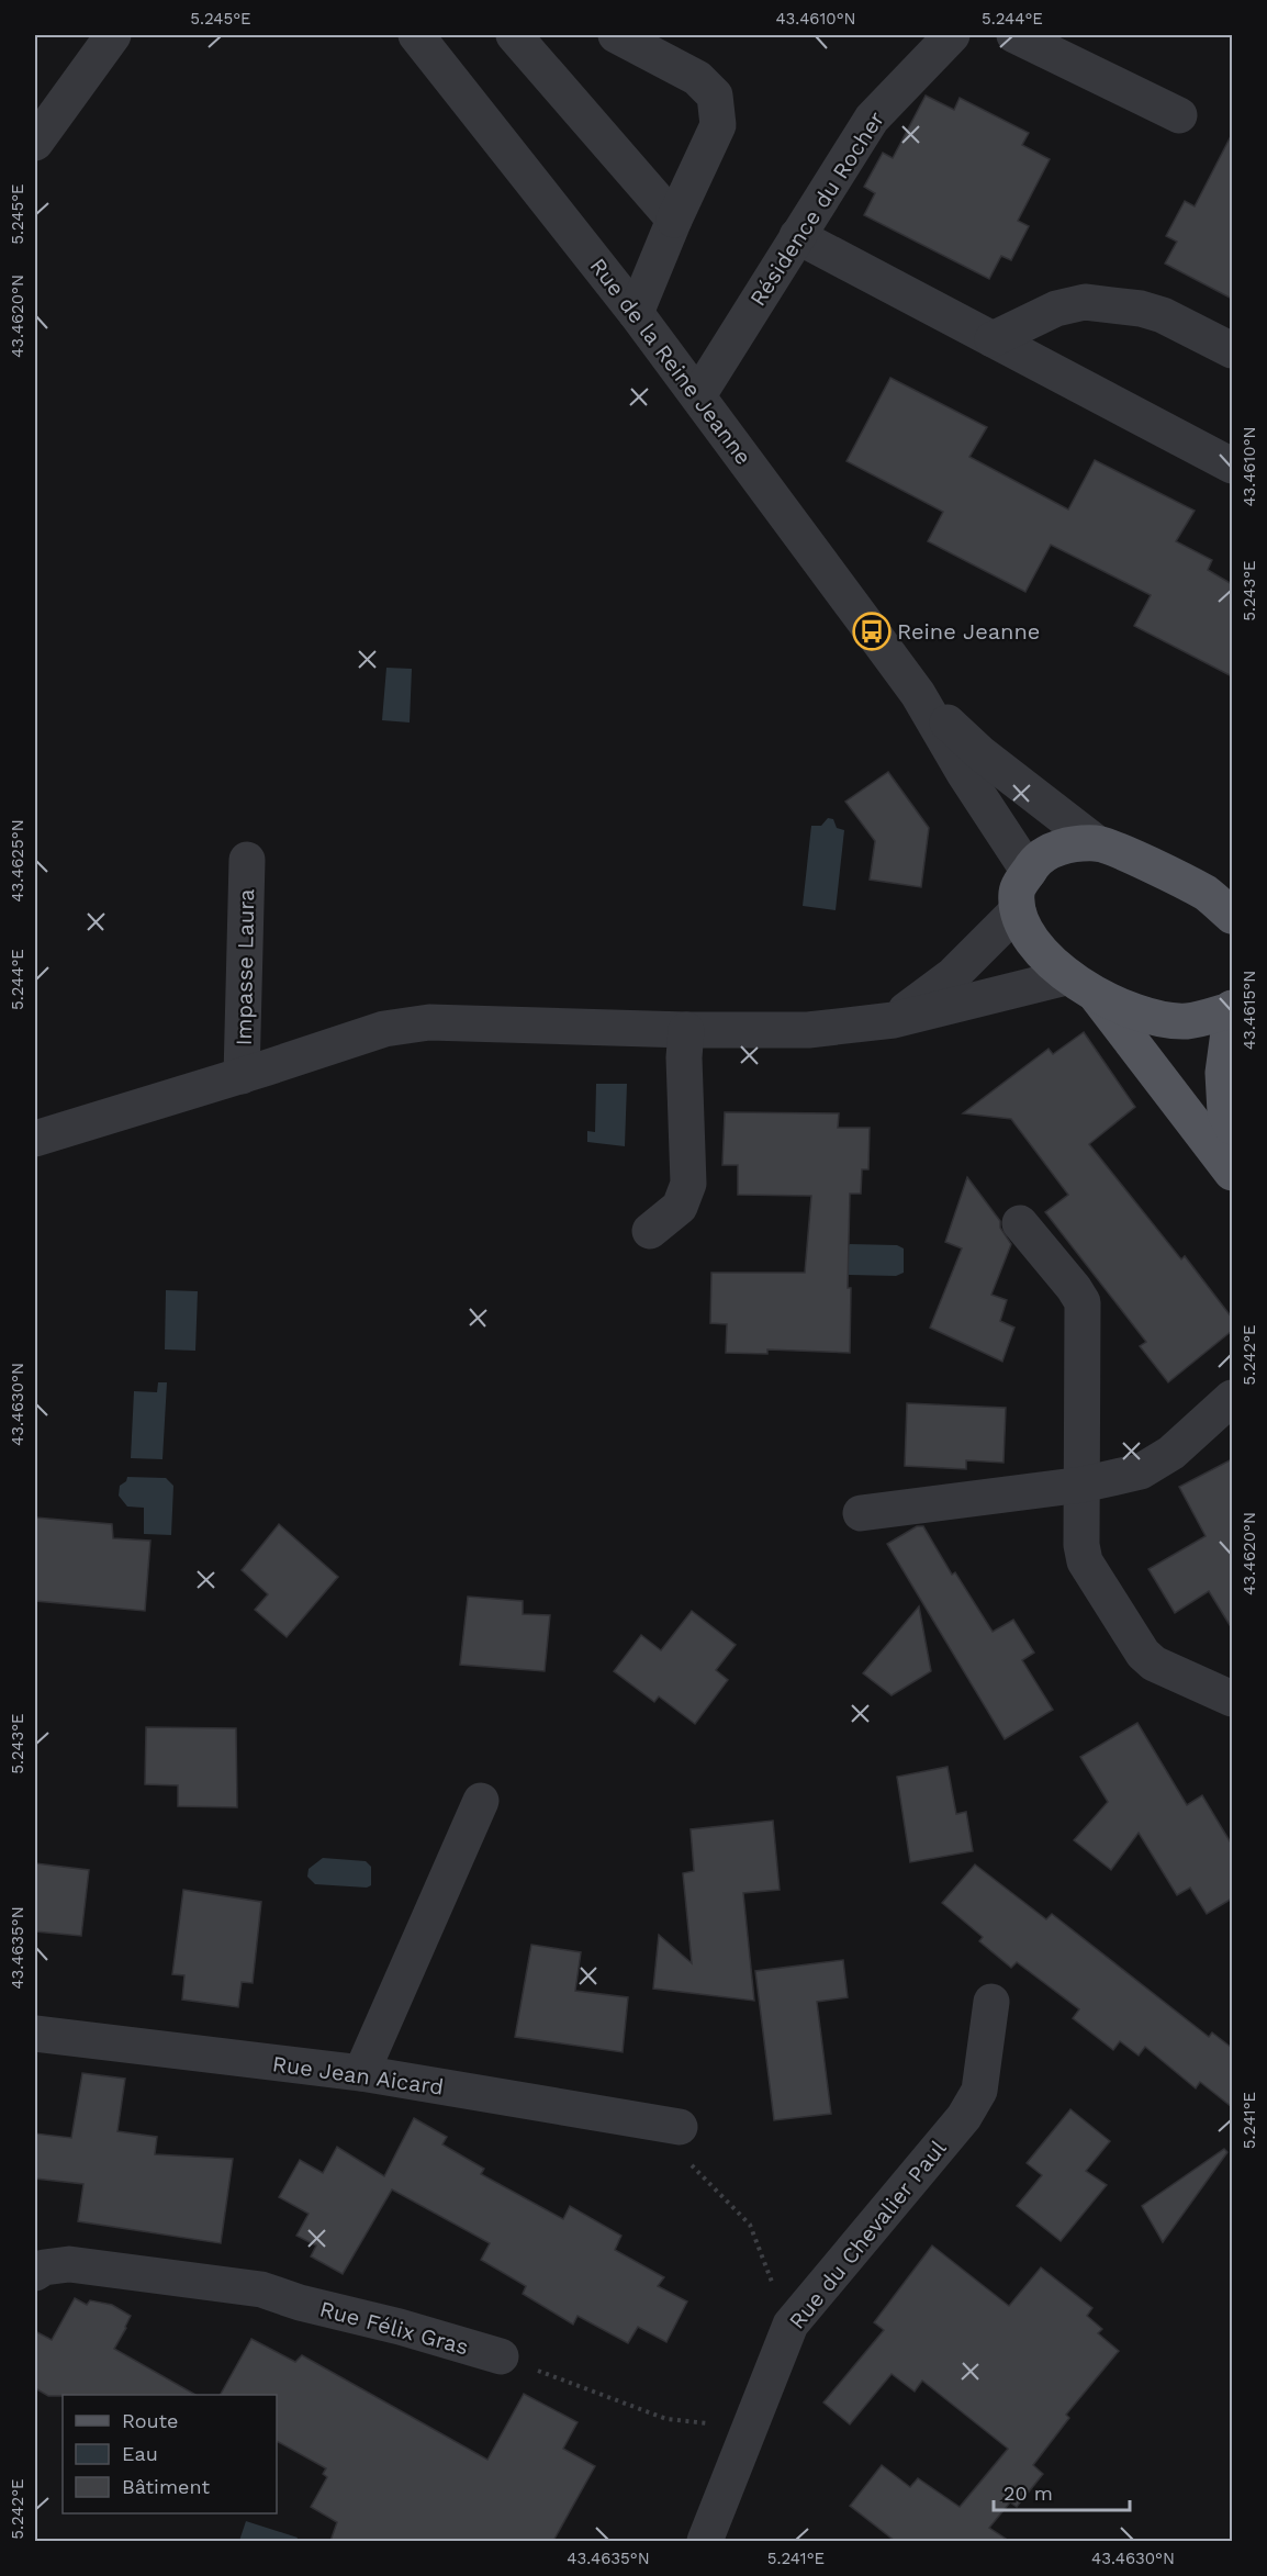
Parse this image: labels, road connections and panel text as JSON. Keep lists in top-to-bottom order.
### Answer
{
  "streets": {
    "street": [
      "Résidence du Rocher",
      "Rue de la Reine Jeanne",
      "Impasse Laura",
      "Rue Jean Aicard",
      "Rue du Chevalier Paul",
      "Rue Félix Gras"
    ]
  },
  "crossings": [
    ["Résidence du Rocher", "Rue de la Reine Jeanne"]
  ],
  "places": {
    "bus stop": ["Reine Jeanne"]
  },
  "legend": ["Route", "Eau", "Bâtiment"],
  "scale_bar": "20 m",
  "coordinates": [
    "5.245°E",
    "43.4610°N",
    "5.244°E",
    "43.4620°N",
    "5.243°E",
    "43.4625°N",
    "43.4615°N",
    "5.242°E",
    "43.4630°N",
    "43.4635°N",
    "5.241°E"
  ]
}
